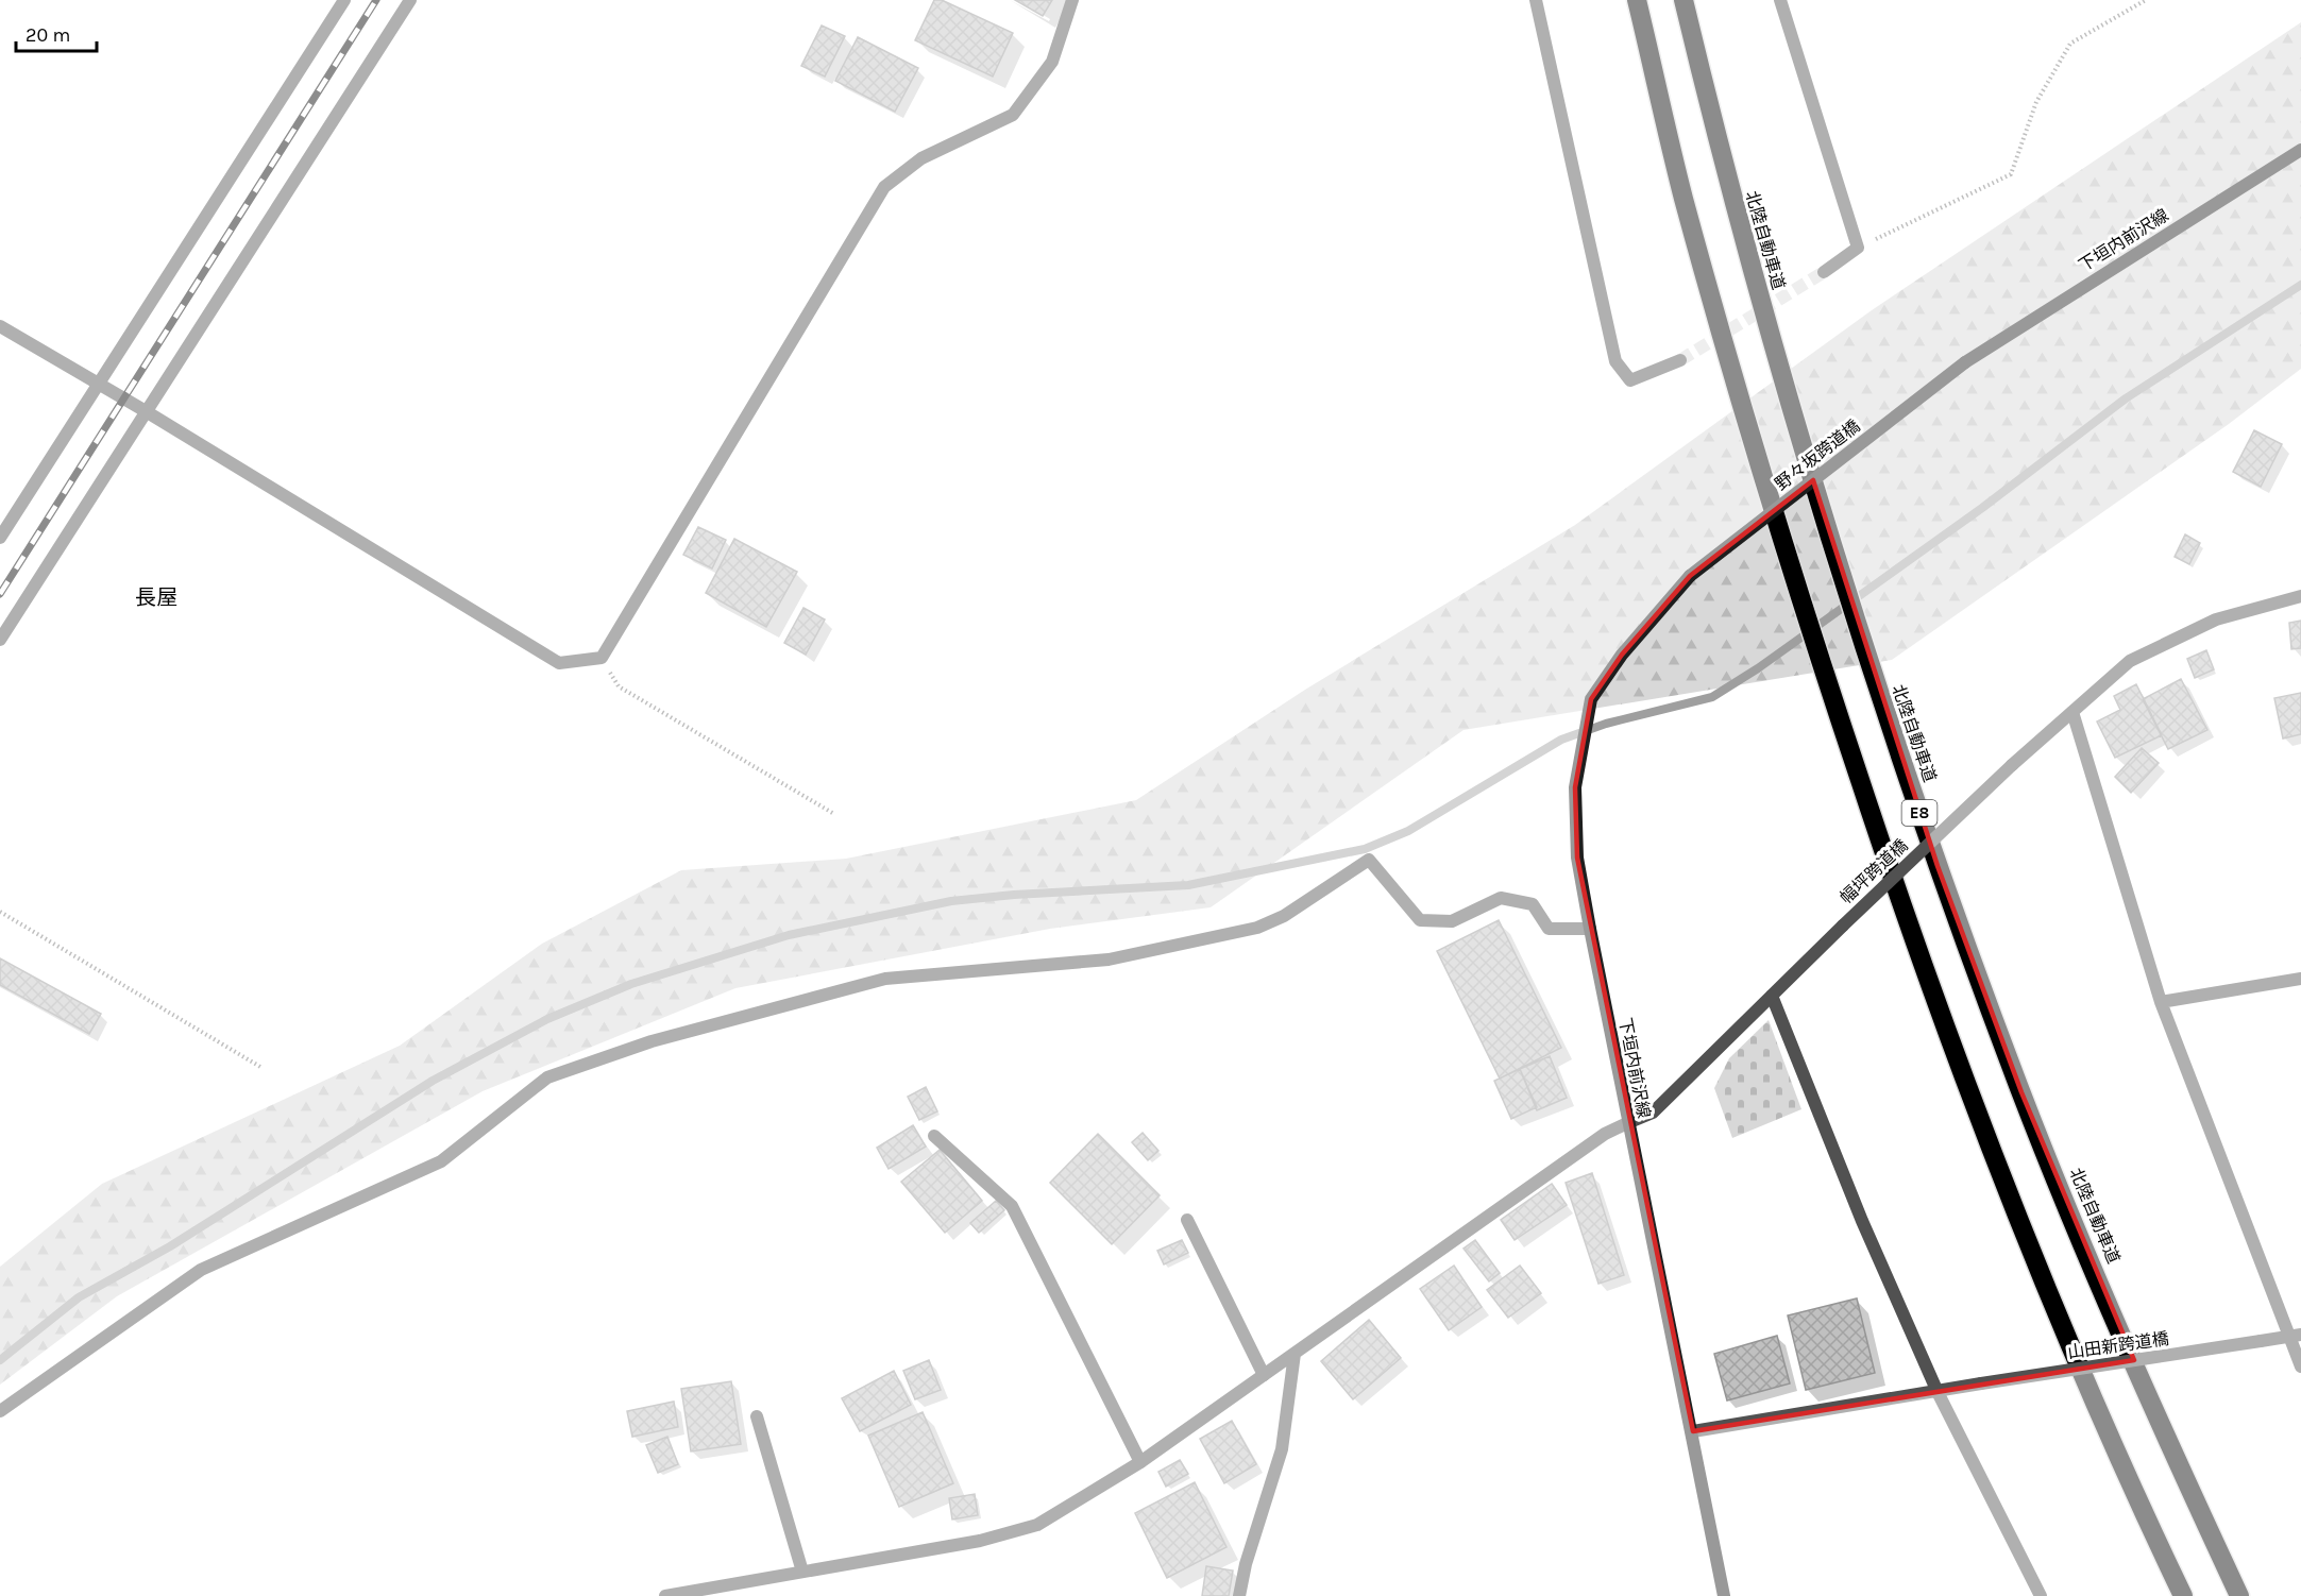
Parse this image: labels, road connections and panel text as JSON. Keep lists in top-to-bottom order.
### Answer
{
  "streets": {
    "highway": ["北陸自動車道", "E8"],
    "main road": ["下垣内前沢線", "野々坂跨道橋"],
    "street": ["幅坪跨道橋", "山田新跨道橋"]
  },
  "crossings": [
    ["下垣内前沢線", "野々坂跨道橋"],
    ["下垣内前沢線", "幅坪跨道橋"],
    ["下垣内前沢線", "山田新跨道橋"]
  ],
  "districts": ["長屋"],
  "scale_bar": "20 m"
}
